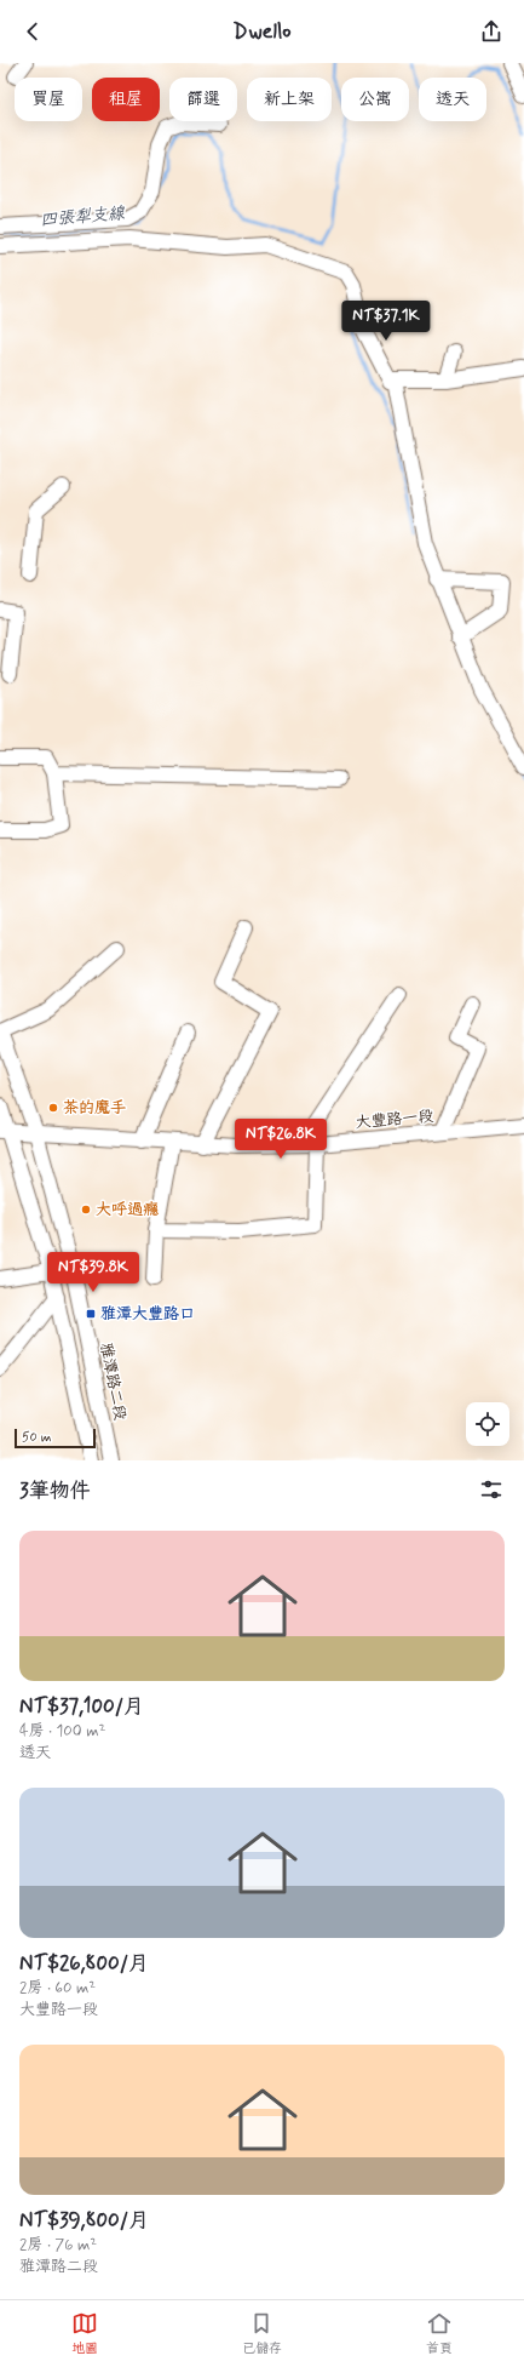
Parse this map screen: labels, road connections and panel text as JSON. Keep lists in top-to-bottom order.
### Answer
{
  "streets": {
    "street": ["大豐路一段", "雅潭路二段"]
  },
  "crossings": [
    ["大豐路一段", "雅潭路二段"]
  ],
  "water": ["四張犁支線"],
  "places": {
    "other": ["茶的魔手", "大呼過癮"],
    "transit": ["雅潭大豐路口"]
  },
  "scale_bar": "50 m",
  "page": {
    "header": "Dwello",
    "chip": [
      "買屋",
      "租屋",
      "篩選",
      "新上架",
      "公寓",
      "透天"
    ],
    "price": ["NT$37.1K", "NT$26.8K", "NT$39.8K"],
    "scale": "50 m",
    "heading": "3筆物件",
    "list": [
      {
        "name": "NT$37,100/月",
        "note": "4房 · 100 m² · 透天"
      },
      {
        "name": "NT$26,800/月",
        "note": "2房 · 60 m² · 大豐路一段"
      },
      {
        "name": "NT$39,800/月",
        "note": "2房 · 76 m² · 雅潭路二段"
      }
    ],
    "tabs": ["地圖", "已儲存", "首頁"]
  }
}
